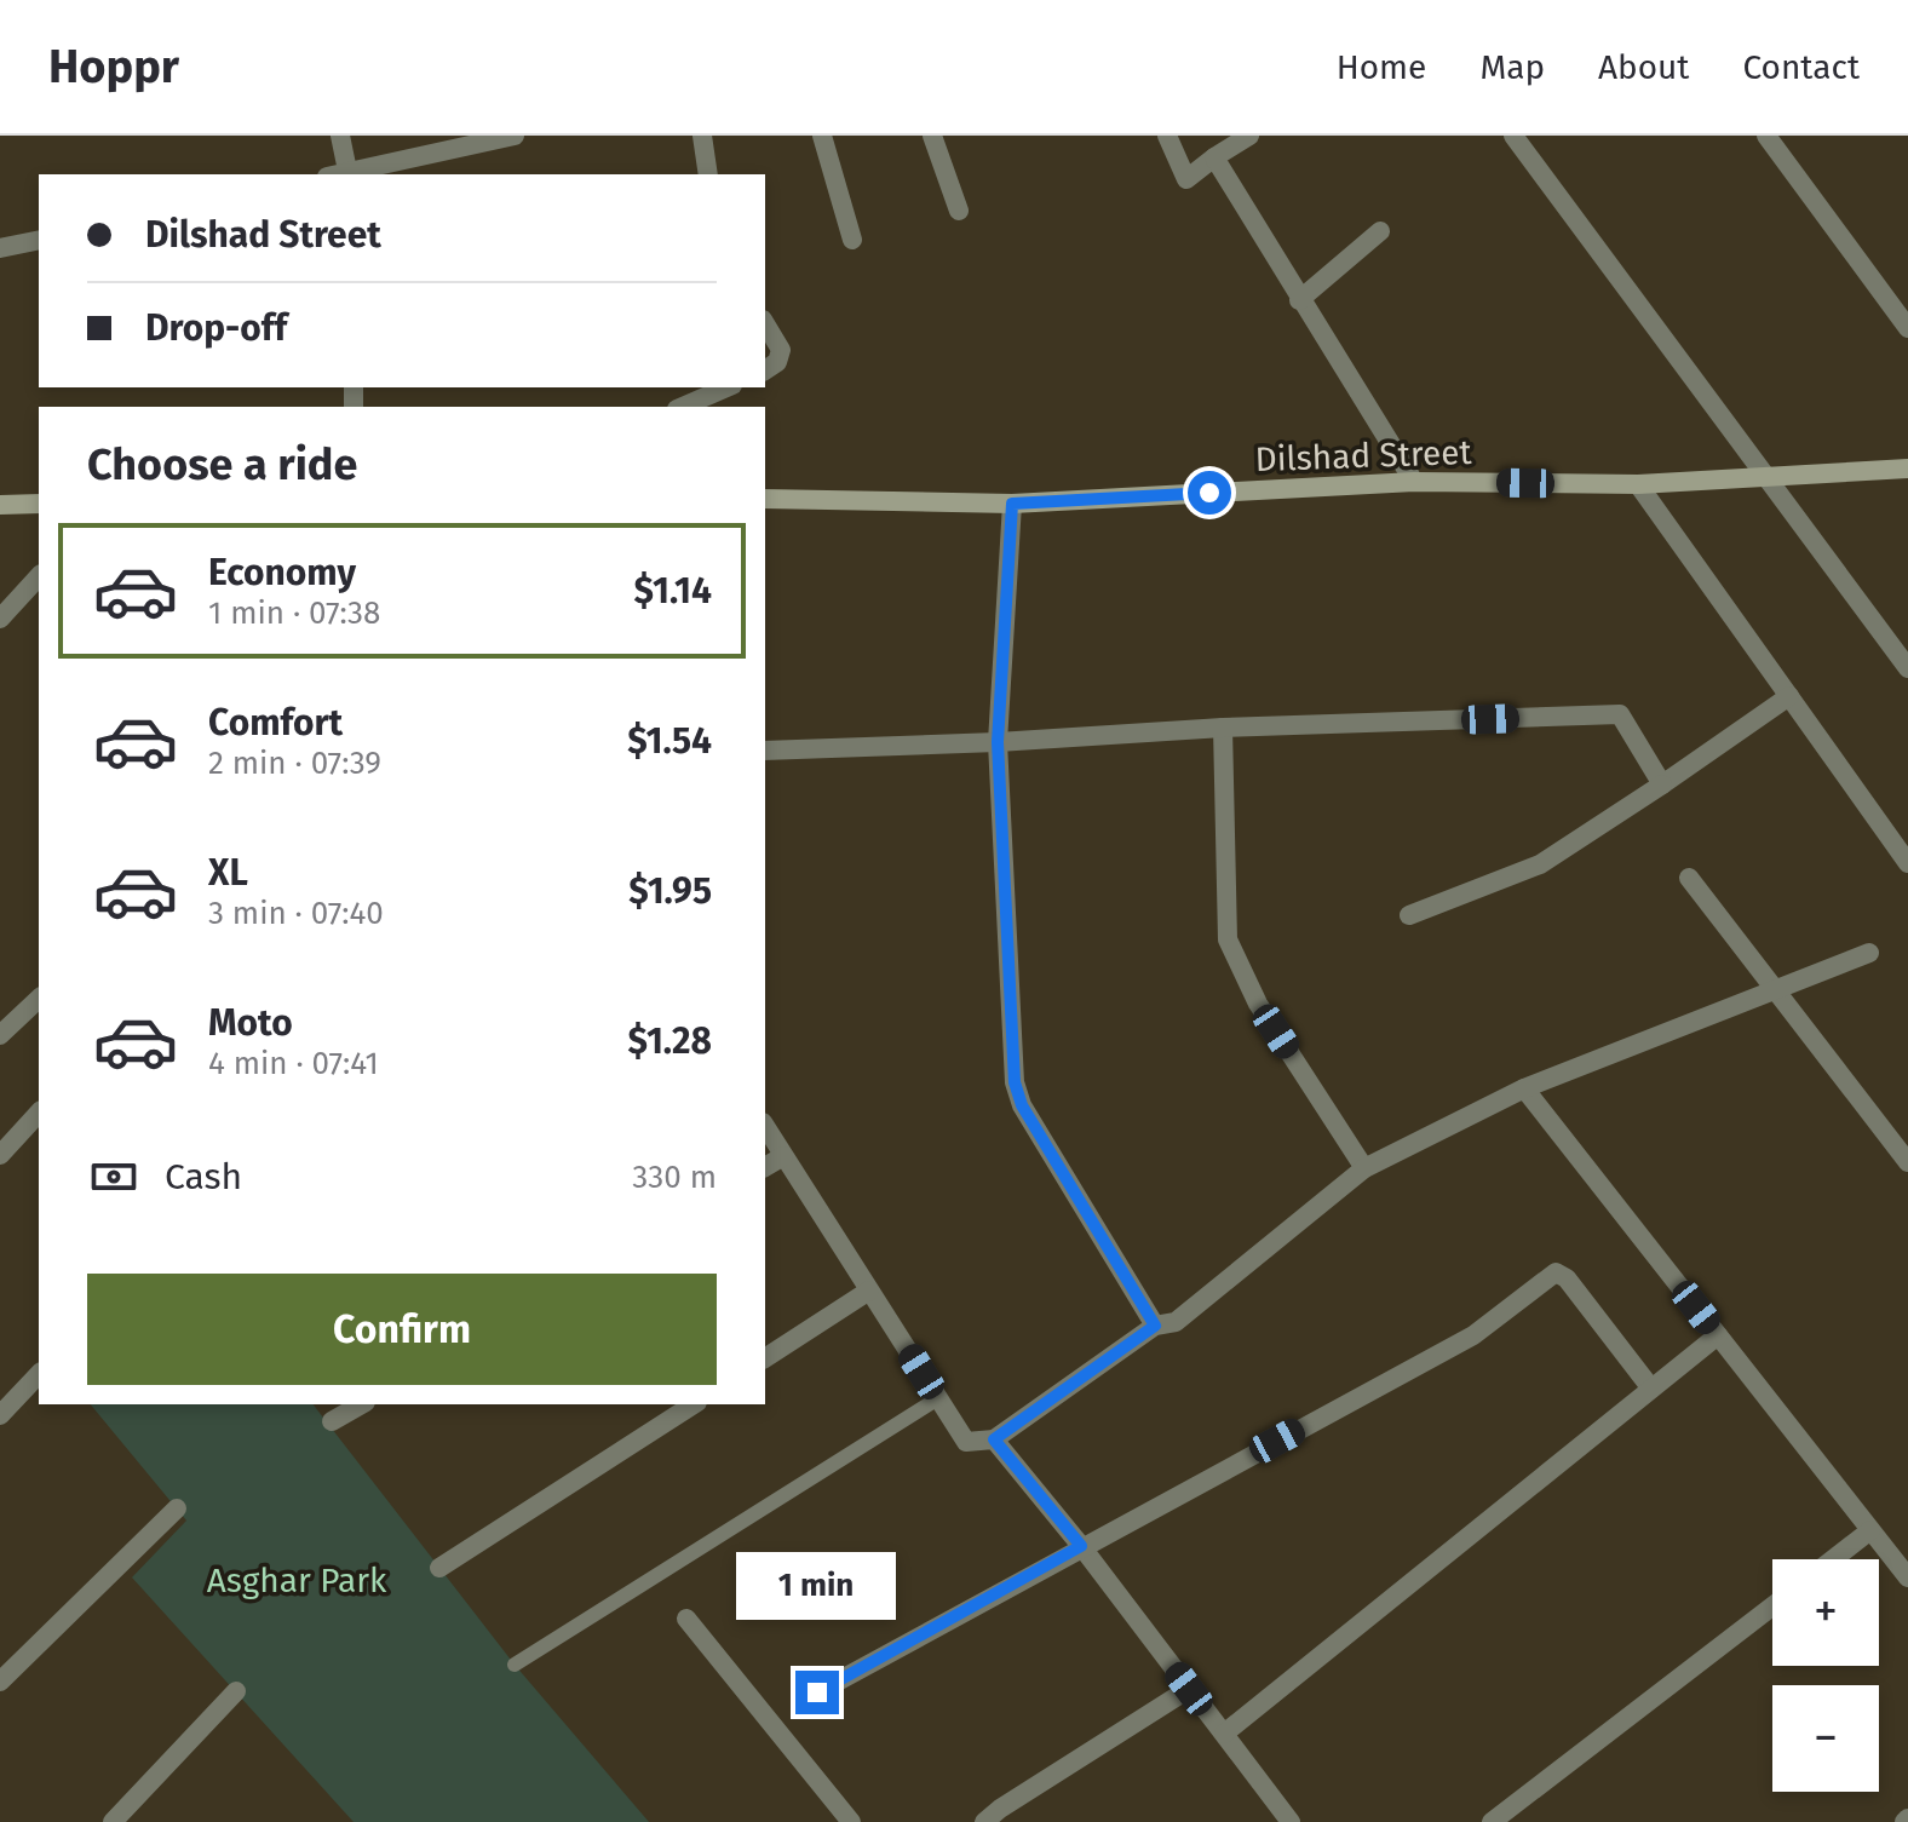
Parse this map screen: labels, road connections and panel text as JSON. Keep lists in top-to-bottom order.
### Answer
{
  "streets": {
    "street": ["Dilshad Street"]
  },
  "parks": ["Asghar Park"],
  "page": {
    "header": "Hoppr",
    "nav": [
      "Home",
      "Map",
      "About",
      "Contact"
    ],
    "banner": ["Dilshad Street", "Drop-off"],
    "heading": "Choose a ride",
    "list": [
      {
        "name": "Economy",
        "note": "1 min · 07:38",
        "value": "$1.14"
      },
      {
        "name": "Comfort",
        "note": "2 min · 07:39",
        "value": "$1.54"
      },
      {
        "name": "XL",
        "note": "3 min · 07:40",
        "value": "$1.95"
      },
      {
        "name": "Moto",
        "note": "4 min · 07:41",
        "value": "$1.28"
      }
    ],
    "pay": ["Cash", "330 m"],
    "buttons": "Confirm",
    "bubble": "1 min",
    "map_buttons": ["+", "−"]
  }
}
